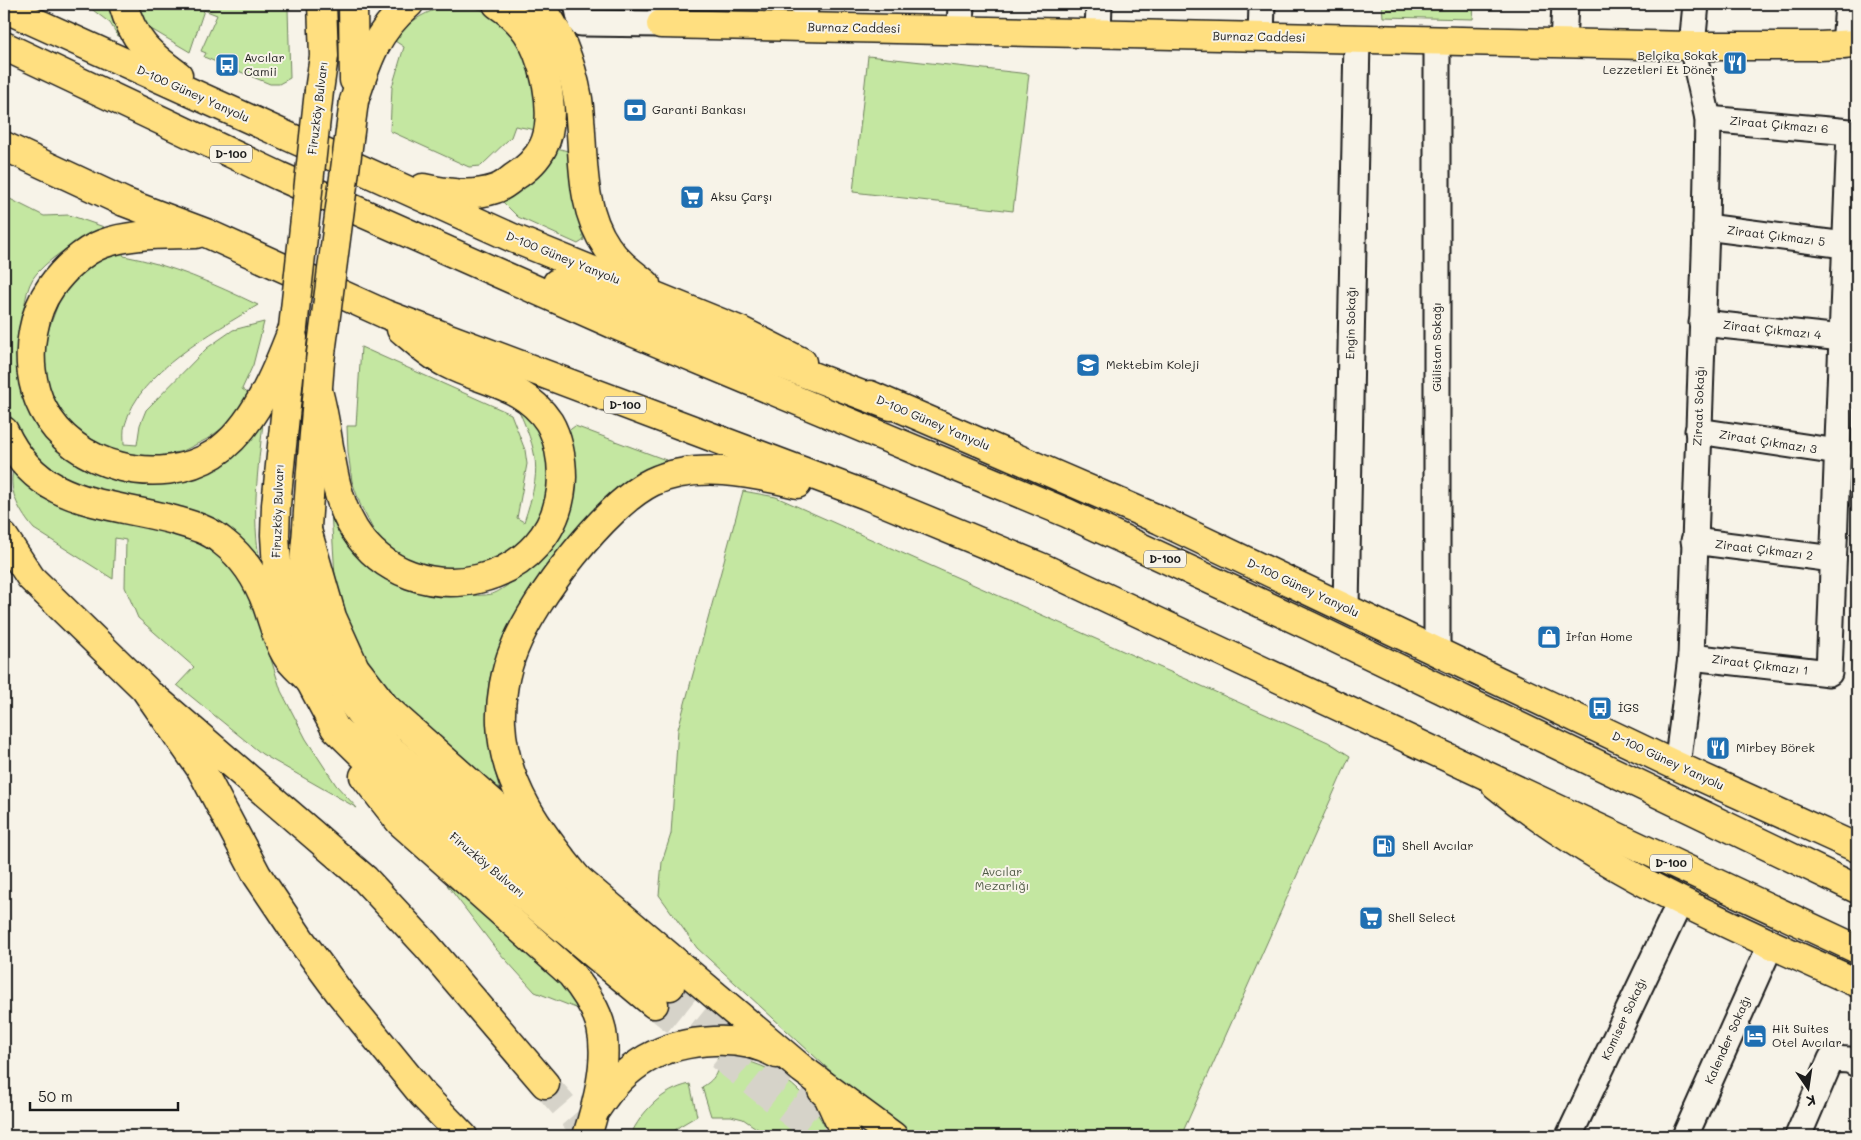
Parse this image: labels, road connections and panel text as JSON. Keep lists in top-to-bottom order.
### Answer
{
  "streets": {
    "main road": [
      "Burnaz Caddesi",
      "D-100 Güney Yanyolu",
      "Firuzköy Bulvarı",
      "D-100"
    ],
    "street": [
      "Ziraat Çıkmazı 6",
      "Ziraat Çıkmazı 5",
      "Engin Sokağı",
      "Ziraat Çıkmazı 4",
      "Gülistan Sokağı",
      "Ziraat Sokağı",
      "Ziraat Çıkmazı 3",
      "Ziraat Çıkmazı 2",
      "Ziraat Çıkmazı 1",
      "Komiser Sokağı",
      "Kalender Sokağı"
    ]
  },
  "crossings": [
    ["Burnaz Caddesi", "Engin Sokağı"],
    ["Burnaz Caddesi", "Gülistan Sokağı"],
    ["Burnaz Caddesi", "Ziraat Sokağı"],
    ["D-100 Güney Yanyolu", "Engin Sokağı"],
    ["D-100 Güney Yanyolu", "Gülistan Sokağı"],
    ["D-100 Güney Yanyolu", "Ziraat Sokağı"],
    ["Ziraat Çıkmazı 6", "Ziraat Çıkmazı 5"],
    ["Ziraat Çıkmazı 6", "Ziraat Sokağı"],
    ["Ziraat Çıkmazı 5", "Ziraat Sokağı"],
    ["Ziraat Çıkmazı 4", "Ziraat Sokağı"],
    ["Ziraat Sokağı", "Ziraat Çıkmazı 3"],
    ["Ziraat Sokağı", "Ziraat Çıkmazı 2"],
    ["Ziraat Sokağı", "Ziraat Çıkmazı 1"],
    ["Ziraat Çıkmazı 2", "Ziraat Çıkmazı 1"]
  ],
  "parks": ["Avcılar Mezarlığı"],
  "places": {
    "restaurant": ["Belçika Sokak Lezzetleri Et Döner", "Mirbey Börek"],
    "bus stop": ["Avcılar Camii", "İGS"],
    "bank": ["Garanti Bankası"],
    "supermarket": ["Aksu Çarşı", "Shell Select"],
    "school or university": ["Mektebim Koleji"],
    "shop": ["İrfan Home"],
    "fuel station": ["Shell Avcılar"],
    "hotel": ["Hit Suites Otel Avcılar"]
  },
  "scale_bar": "50 m",
  "north": "bottom"
}
